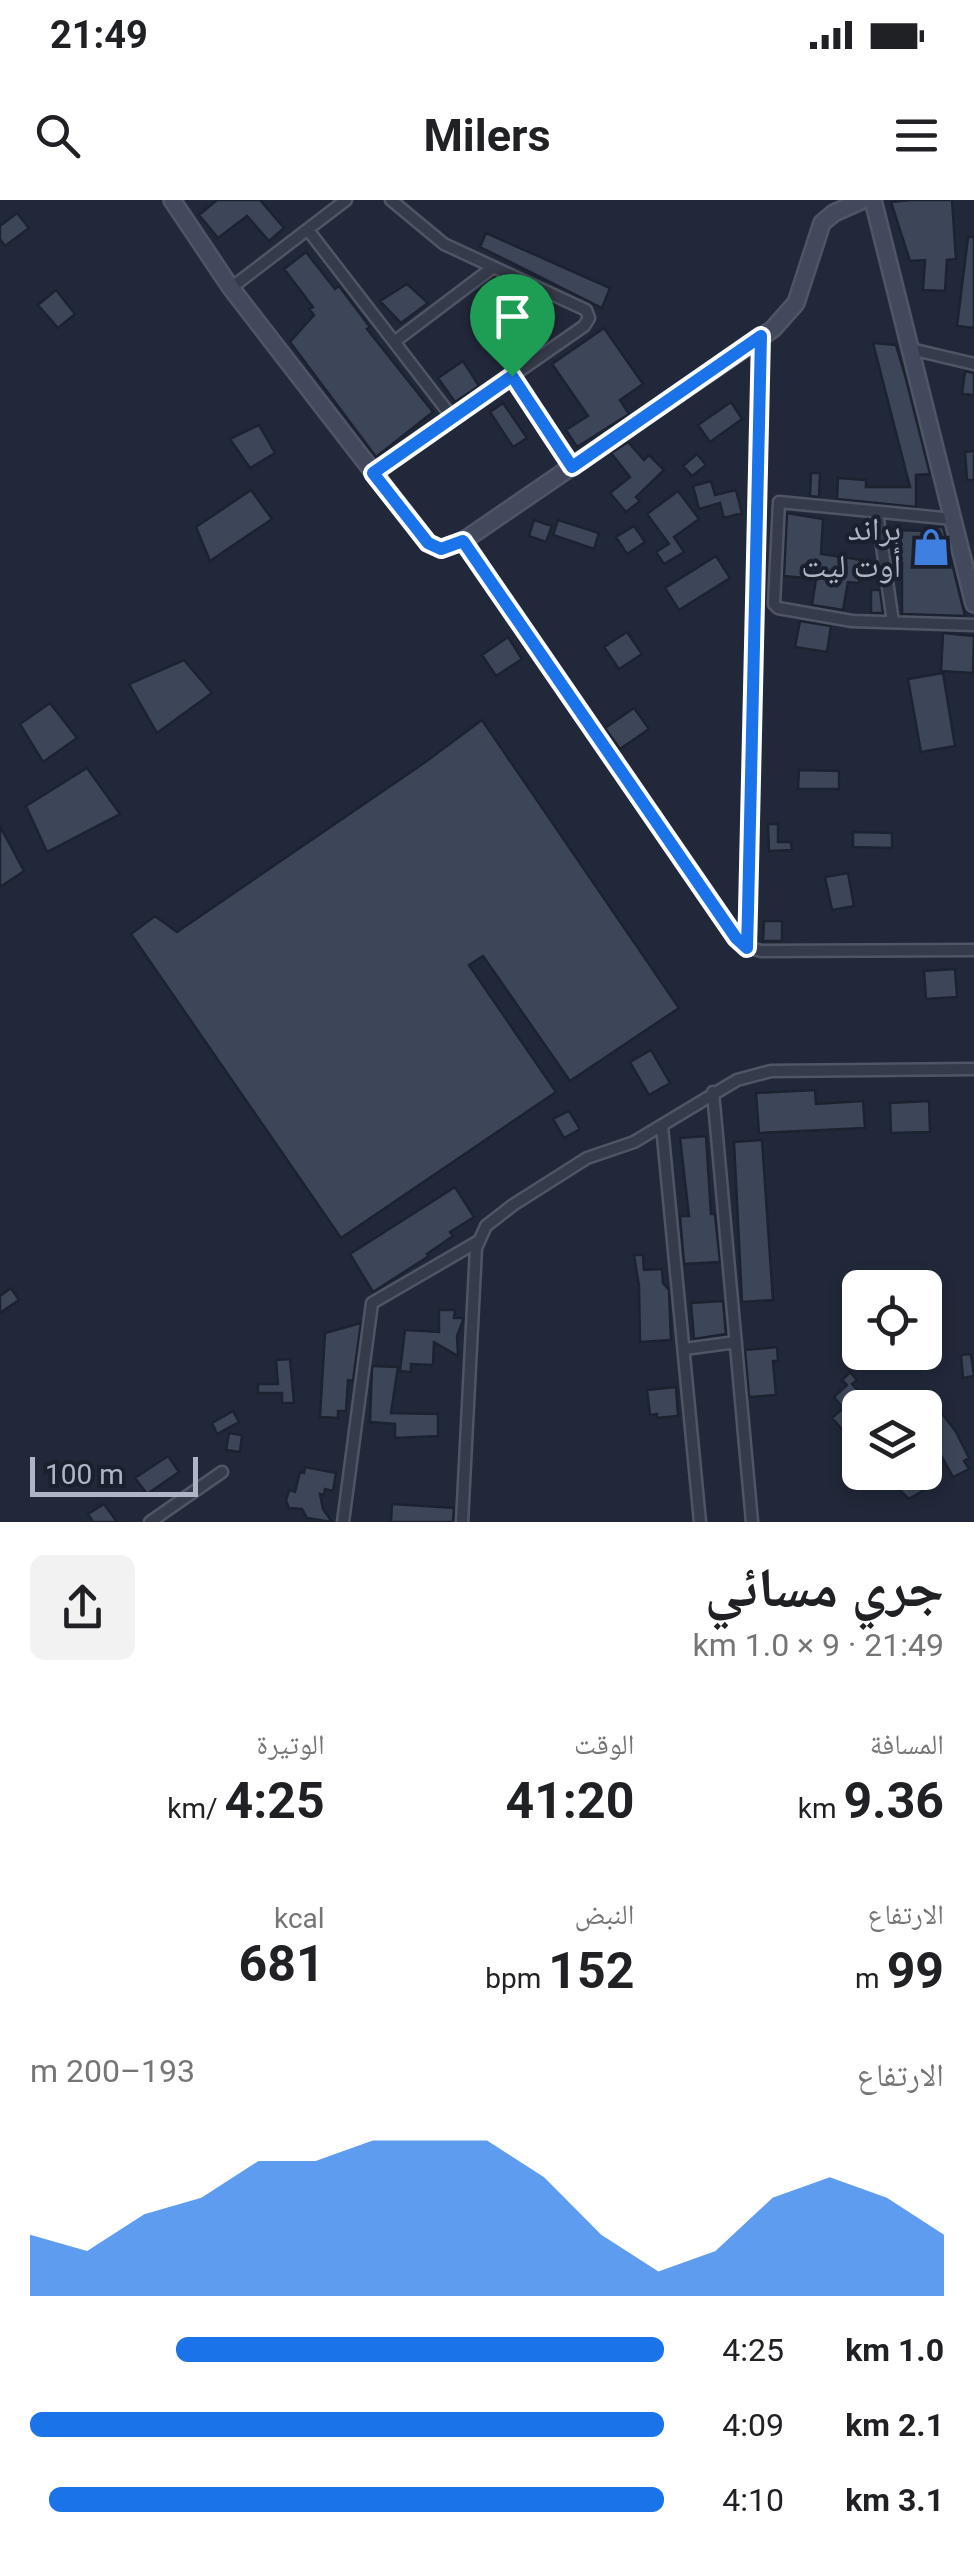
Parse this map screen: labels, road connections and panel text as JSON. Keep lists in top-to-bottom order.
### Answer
{
  "places": {
    "shop": ["براند أوت ليت"]
  },
  "scale_bar": "100 m",
  "page": {
    "status": "21:49",
    "header": "Milers",
    "scale": "100 m",
    "heading": ["جري مسائي", "21:49 · 9 × 1.0 km"],
    "stats": [
      ["المسافة", "9.36 km"],
      ["الوقت", "41:20"],
      ["الوتيرة", "4:25 /km"],
      ["الارتفاع", "99 m"],
      ["النبض", "152 bpm"],
      ["kcal", "681"]
    ],
    "chart": ["الارتفاع", "193–200 m"],
    "list": [
      {
        "name": "1.0 km",
        "note": "4:25"
      },
      {
        "name": "2.1 km",
        "note": "4:09"
      },
      {
        "name": "3.1 km",
        "note": "4:10"
      }
    ]
  }
}
